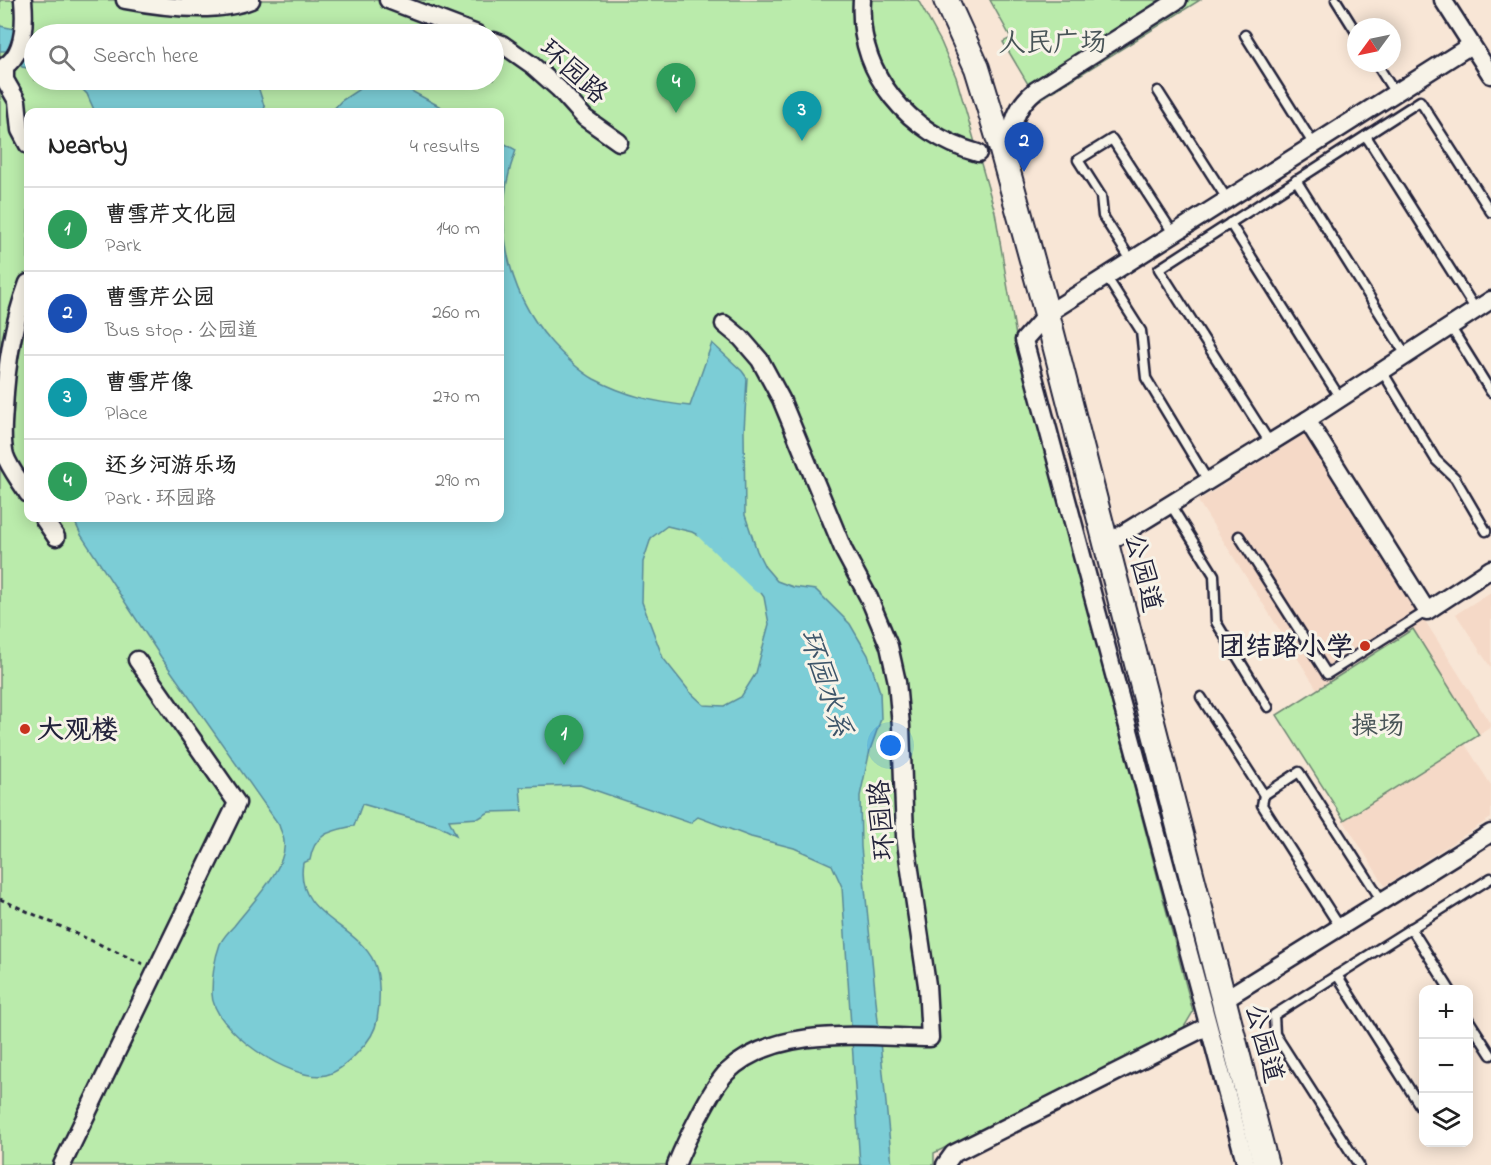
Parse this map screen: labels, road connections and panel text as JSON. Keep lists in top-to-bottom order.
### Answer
{
  "streets": {
    "main road": ["公园道"],
    "street": ["环园路"]
  },
  "water": ["环园水系"],
  "parks": ["人民广场", "操场"],
  "places": ["团结路小学", "大观楼"],
  "north": "bottom left",
  "page": {
    "search": "Search here",
    "pins": [
      "4",
      "3",
      "2",
      "1"
    ],
    "heading": ["Nearby", "4 results"],
    "list": [
      {
        "mark": "1",
        "name": "曹雪芹文化园",
        "note": "Park",
        "value": "140 m"
      },
      {
        "mark": "2",
        "name": "曹雪芹公园",
        "note": "Bus stop · 公园道",
        "value": "260 m"
      },
      {
        "mark": "3",
        "name": "曹雪芹像",
        "note": "Place",
        "value": "270 m"
      },
      {
        "mark": "4",
        "name": "还乡河游乐场",
        "note": "Park · 环园路",
        "value": "290 m"
      }
    ],
    "map_buttons": ["+", "−"]
  }
}
